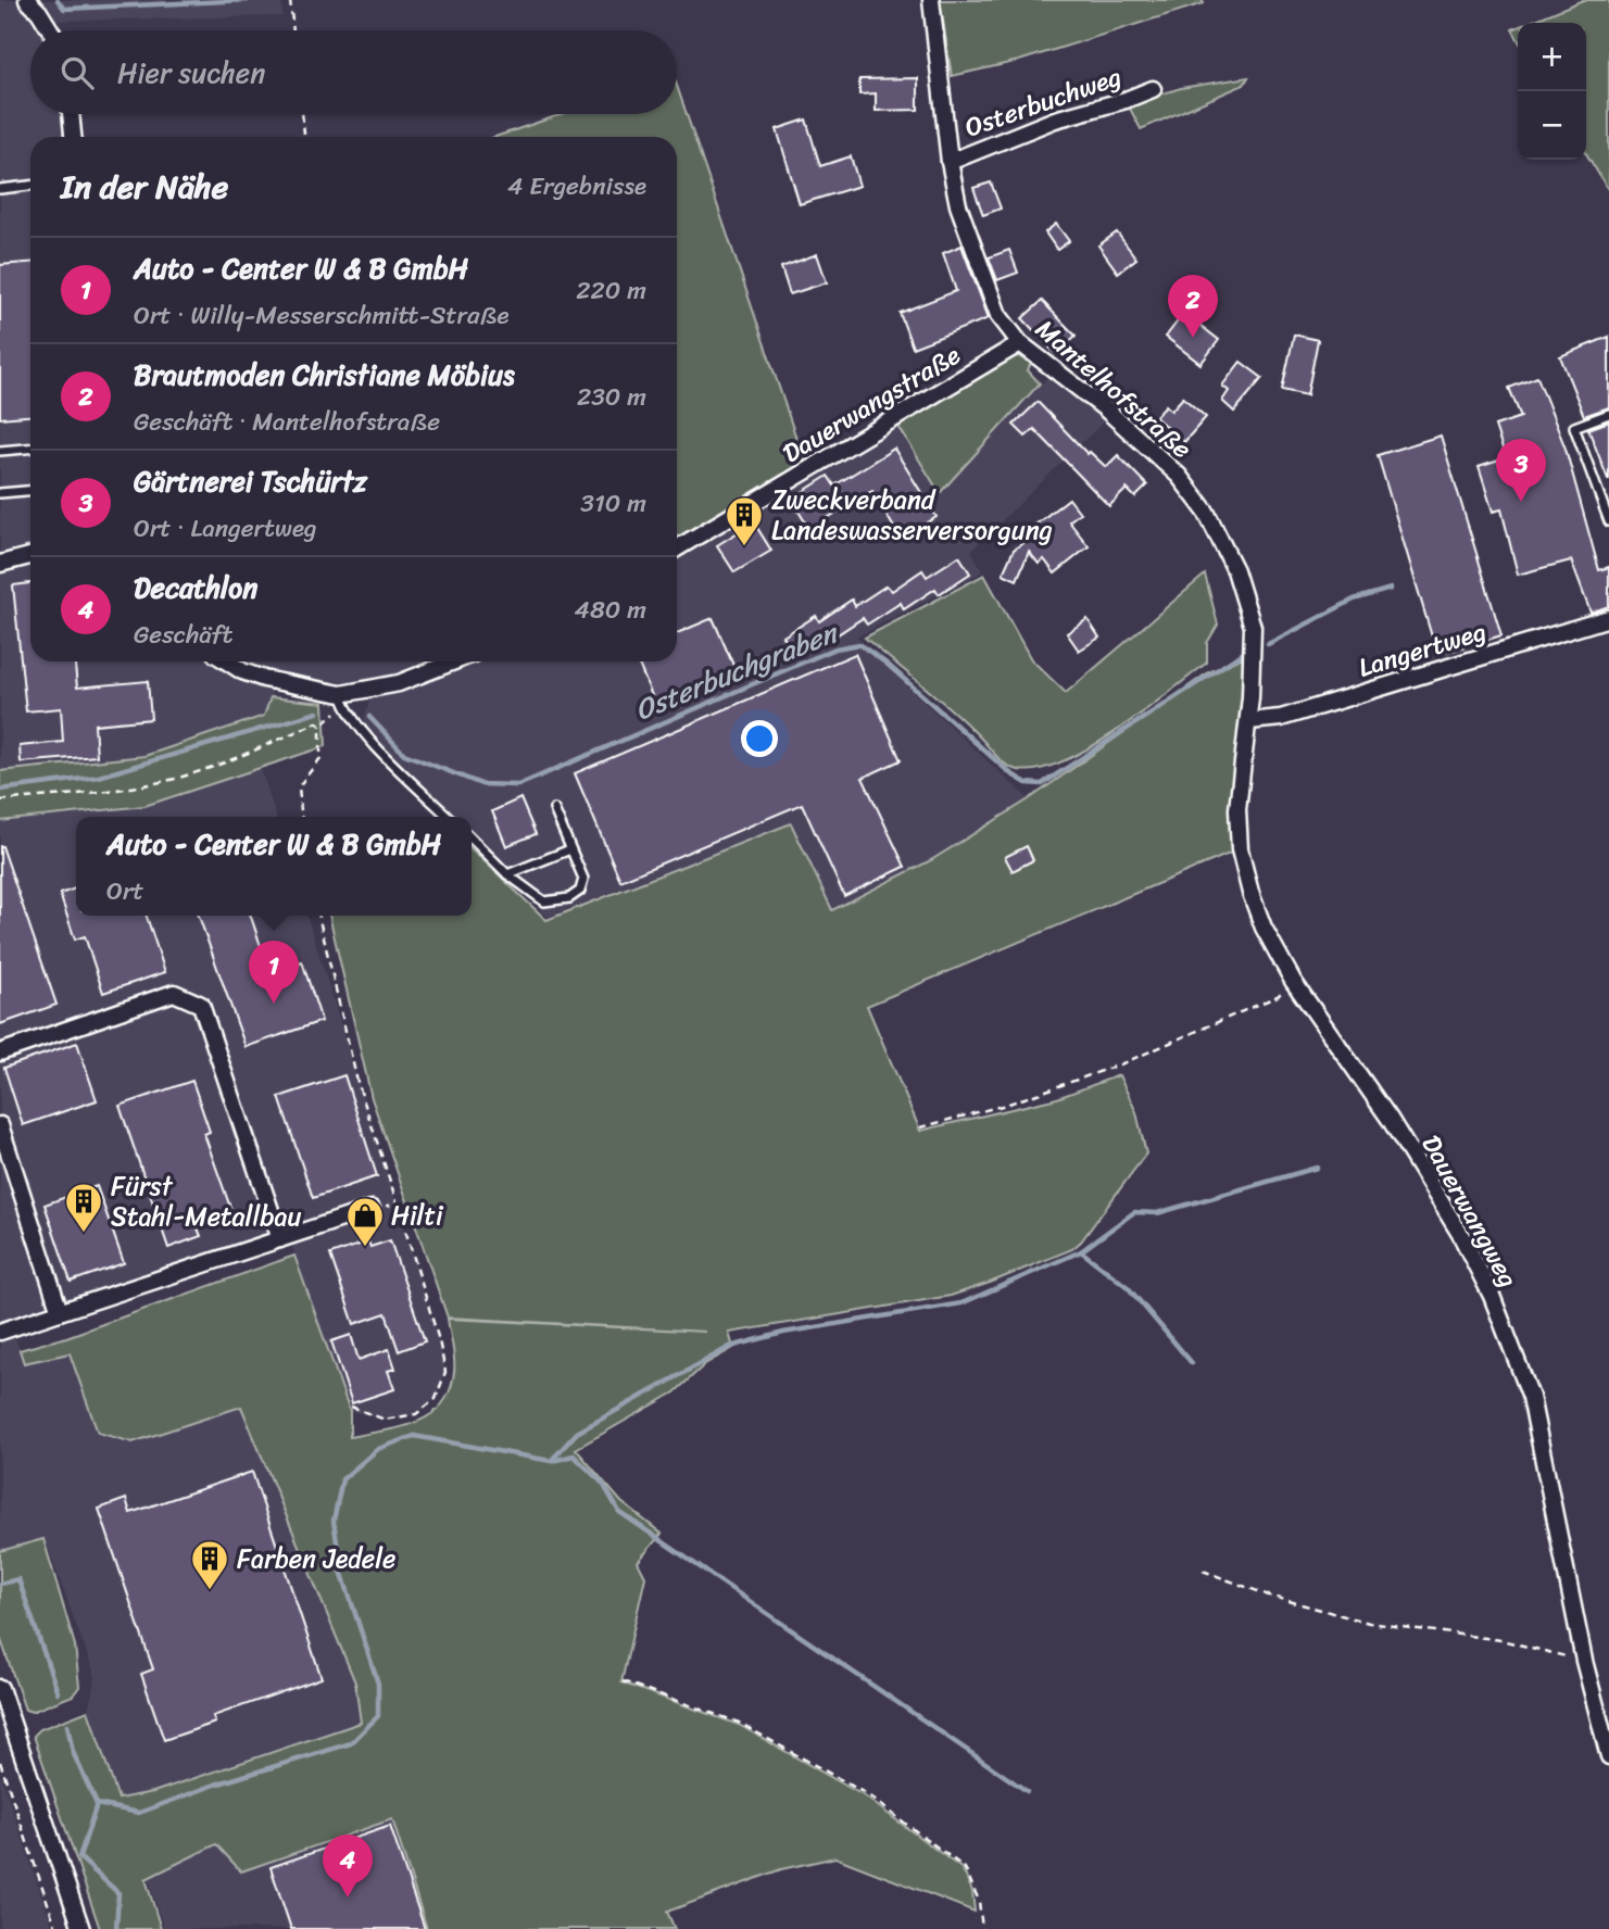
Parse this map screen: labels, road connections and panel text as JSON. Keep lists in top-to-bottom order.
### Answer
{
  "streets": {
    "street": [
      "Osterbuchweg",
      "Mantelhofstraße",
      "Dauerwangstraße",
      "Langertweg",
      "Dauerwangweg"
    ]
  },
  "crossings": [
    ["Osterbuchweg", "Mantelhofstraße"],
    ["Mantelhofstraße", "Dauerwangstraße"],
    ["Mantelhofstraße", "Langertweg"],
    ["Mantelhofstraße", "Dauerwangweg"],
    ["Langertweg", "Dauerwangweg"]
  ],
  "water": ["Osterbuchgraben"],
  "places": {
    "building": ["Zweckverband Landeswasserversorgung", "Fürst Stahl-Metallbau", "Farben Jedele"],
    "shop": ["Hilti"]
  },
  "page": {
    "map_buttons": ["+", "−"],
    "search": "Hier suchen",
    "heading": ["In der Nähe", "4 Ergebnisse"],
    "list": [
      {
        "mark": "1",
        "name": "Auto - Center W & B GmbH",
        "note": "Ort · Willy-Messerschmitt-Straße",
        "value": "220 m"
      },
      {
        "mark": "2",
        "name": "Brautmoden Christiane Möbius",
        "note": "Geschäft · Mantelhofstraße",
        "value": "230 m"
      },
      {
        "mark": "3",
        "name": "Gärtnerei Tschürtz",
        "note": "Ort · Langertweg",
        "value": "310 m"
      },
      {
        "mark": "4",
        "name": "Decathlon",
        "note": "Geschäft",
        "value": "480 m"
      }
    ],
    "pins": [
      "2",
      "3",
      "1",
      "4"
    ],
    "popup": ["Auto - Center W & B GmbH", "Ort"]
  }
}
